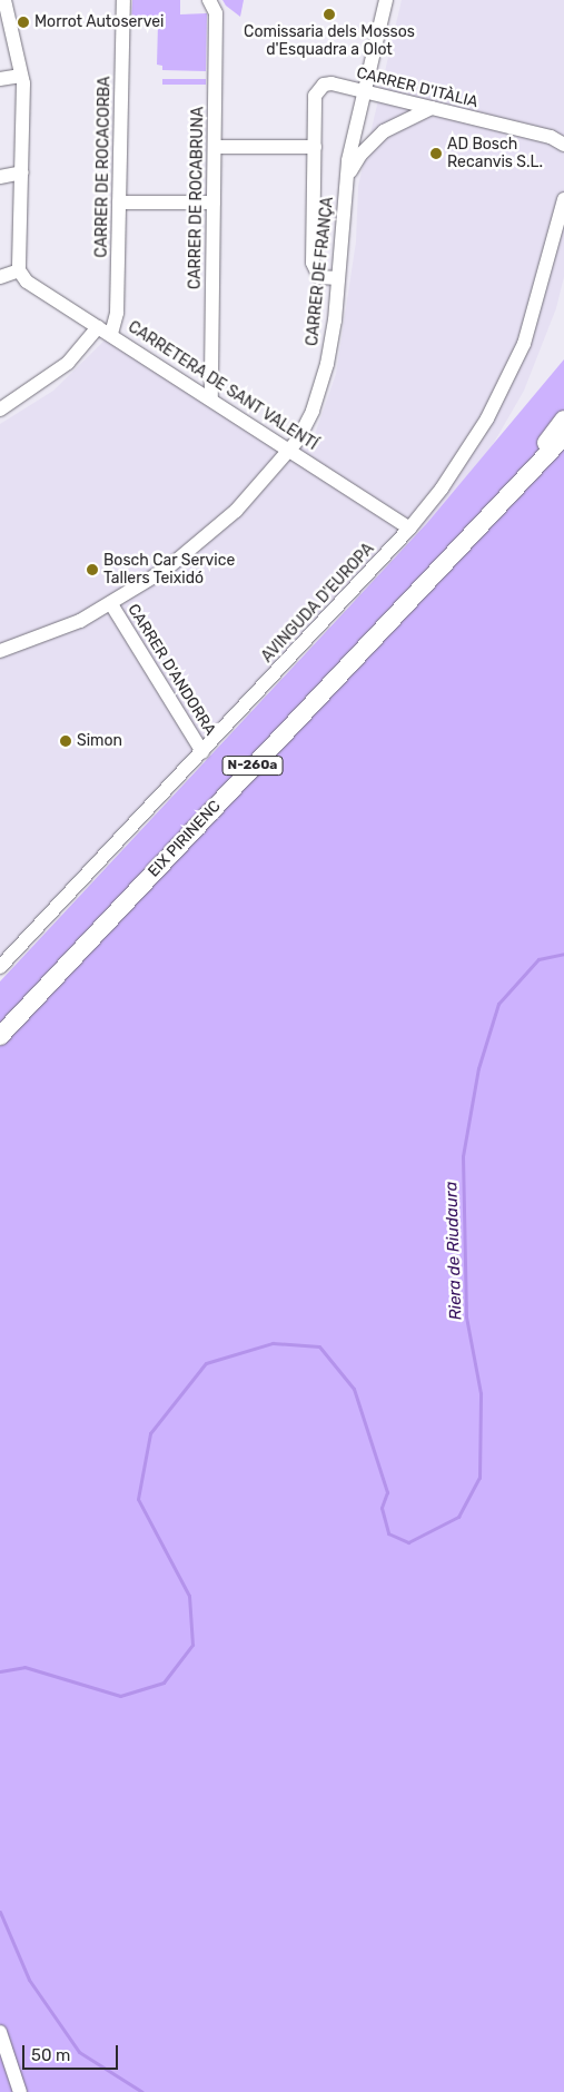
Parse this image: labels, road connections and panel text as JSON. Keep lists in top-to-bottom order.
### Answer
{
  "streets": {
    "main road": ["N-260a", "EIX PIRINENC"],
    "street": [
      "CARRER D'ITÀLIA",
      "CARRER DE ROCACORBA",
      "CARRER DE ROCABRUNA",
      "CARRER DE FRANÇA",
      "CARRETERA DE SANT VALENTÍ",
      "AVINGUDA D'EUROPA",
      "CARRER D'ANDORRA"
    ]
  },
  "crossings": [
    ["CARRER D'ITÀLIA", "CARRER DE FRANÇA"],
    ["CARRER DE ROCACORBA", "CARRETERA DE SANT VALENTÍ"],
    ["CARRER DE ROCABRUNA", "CARRETERA DE SANT VALENTÍ"],
    ["CARRER DE FRANÇA", "CARRETERA DE SANT VALENTÍ"],
    ["CARRER DE FRANÇA", "CARRER D'ANDORRA"],
    ["CARRETERA DE SANT VALENTÍ", "AVINGUDA D'EUROPA"],
    ["AVINGUDA D'EUROPA", "CARRER D'ANDORRA"]
  ],
  "water": ["Riera de Riudaura"],
  "places": [
    "Comissaria dels Mossos d'Esquadra a Olot",
    "Morrot Autoservei",
    "AD Bosch Recanvis S.L.",
    "Bosch Car Service Tallers Teixidó",
    "Simon"
  ],
  "scale_bar": "50 m"
}
